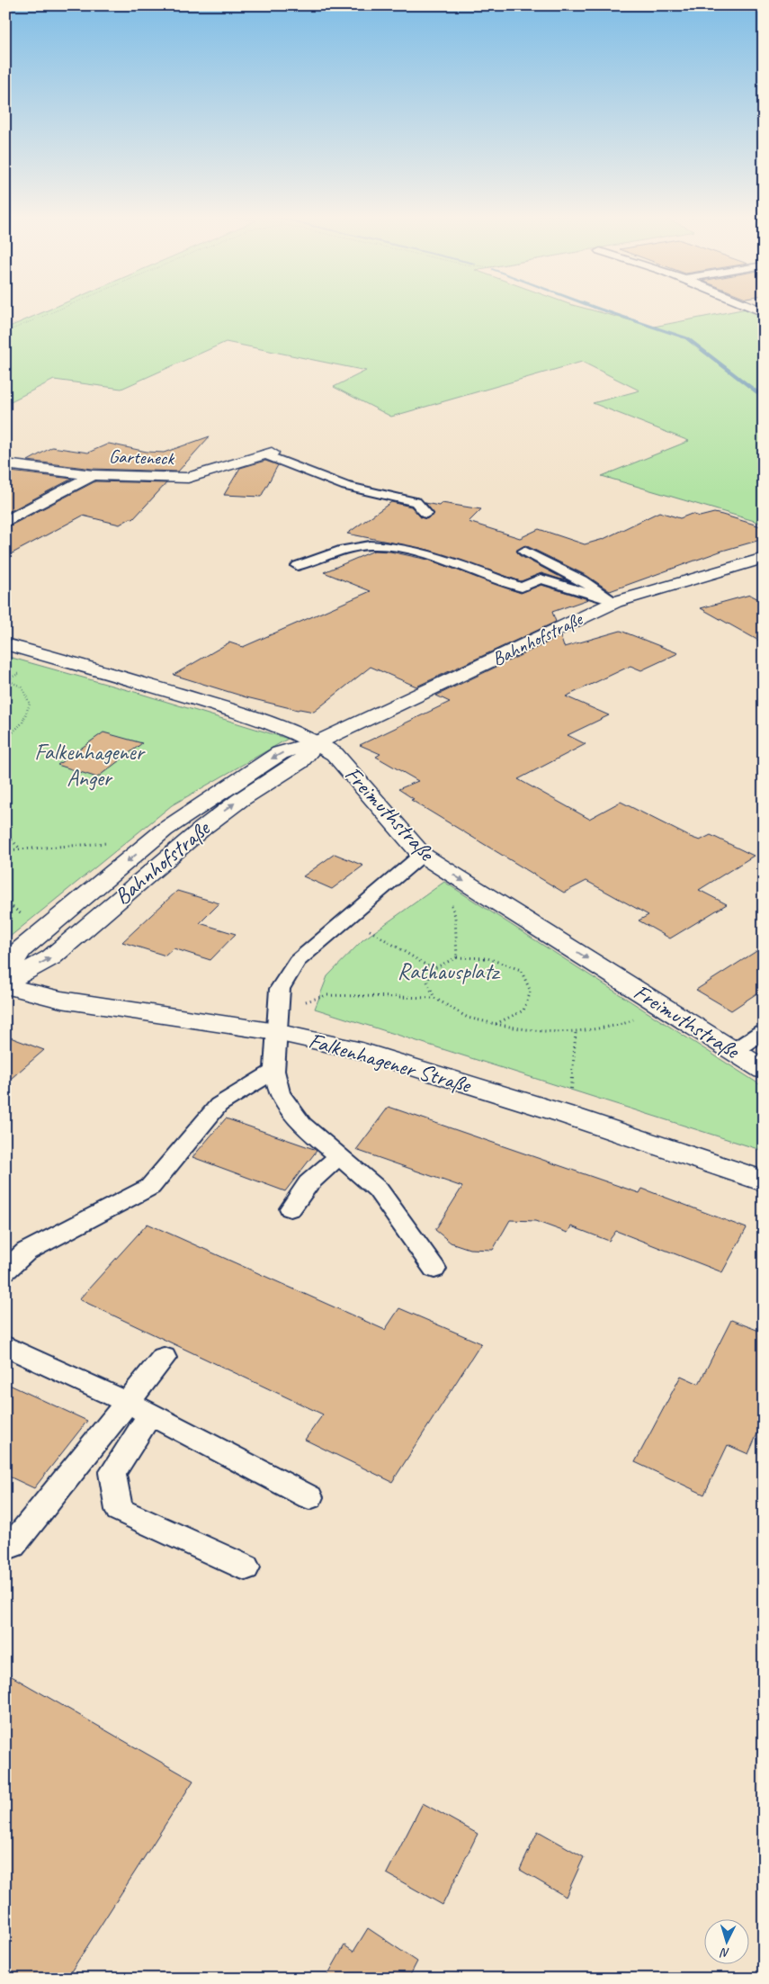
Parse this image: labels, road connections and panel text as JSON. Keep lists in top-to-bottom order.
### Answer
{
  "streets": {
    "street": [
      "Garteneck",
      "Bahnhofstraße",
      "Freimuthstraße",
      "Falkenhagener Straße"
    ]
  },
  "crossings": [
    ["Bahnhofstraße", "Freimuthstraße"]
  ],
  "parks": ["Falkenhagener Anger", "Rathausplatz"],
  "north": "bottom"
}
